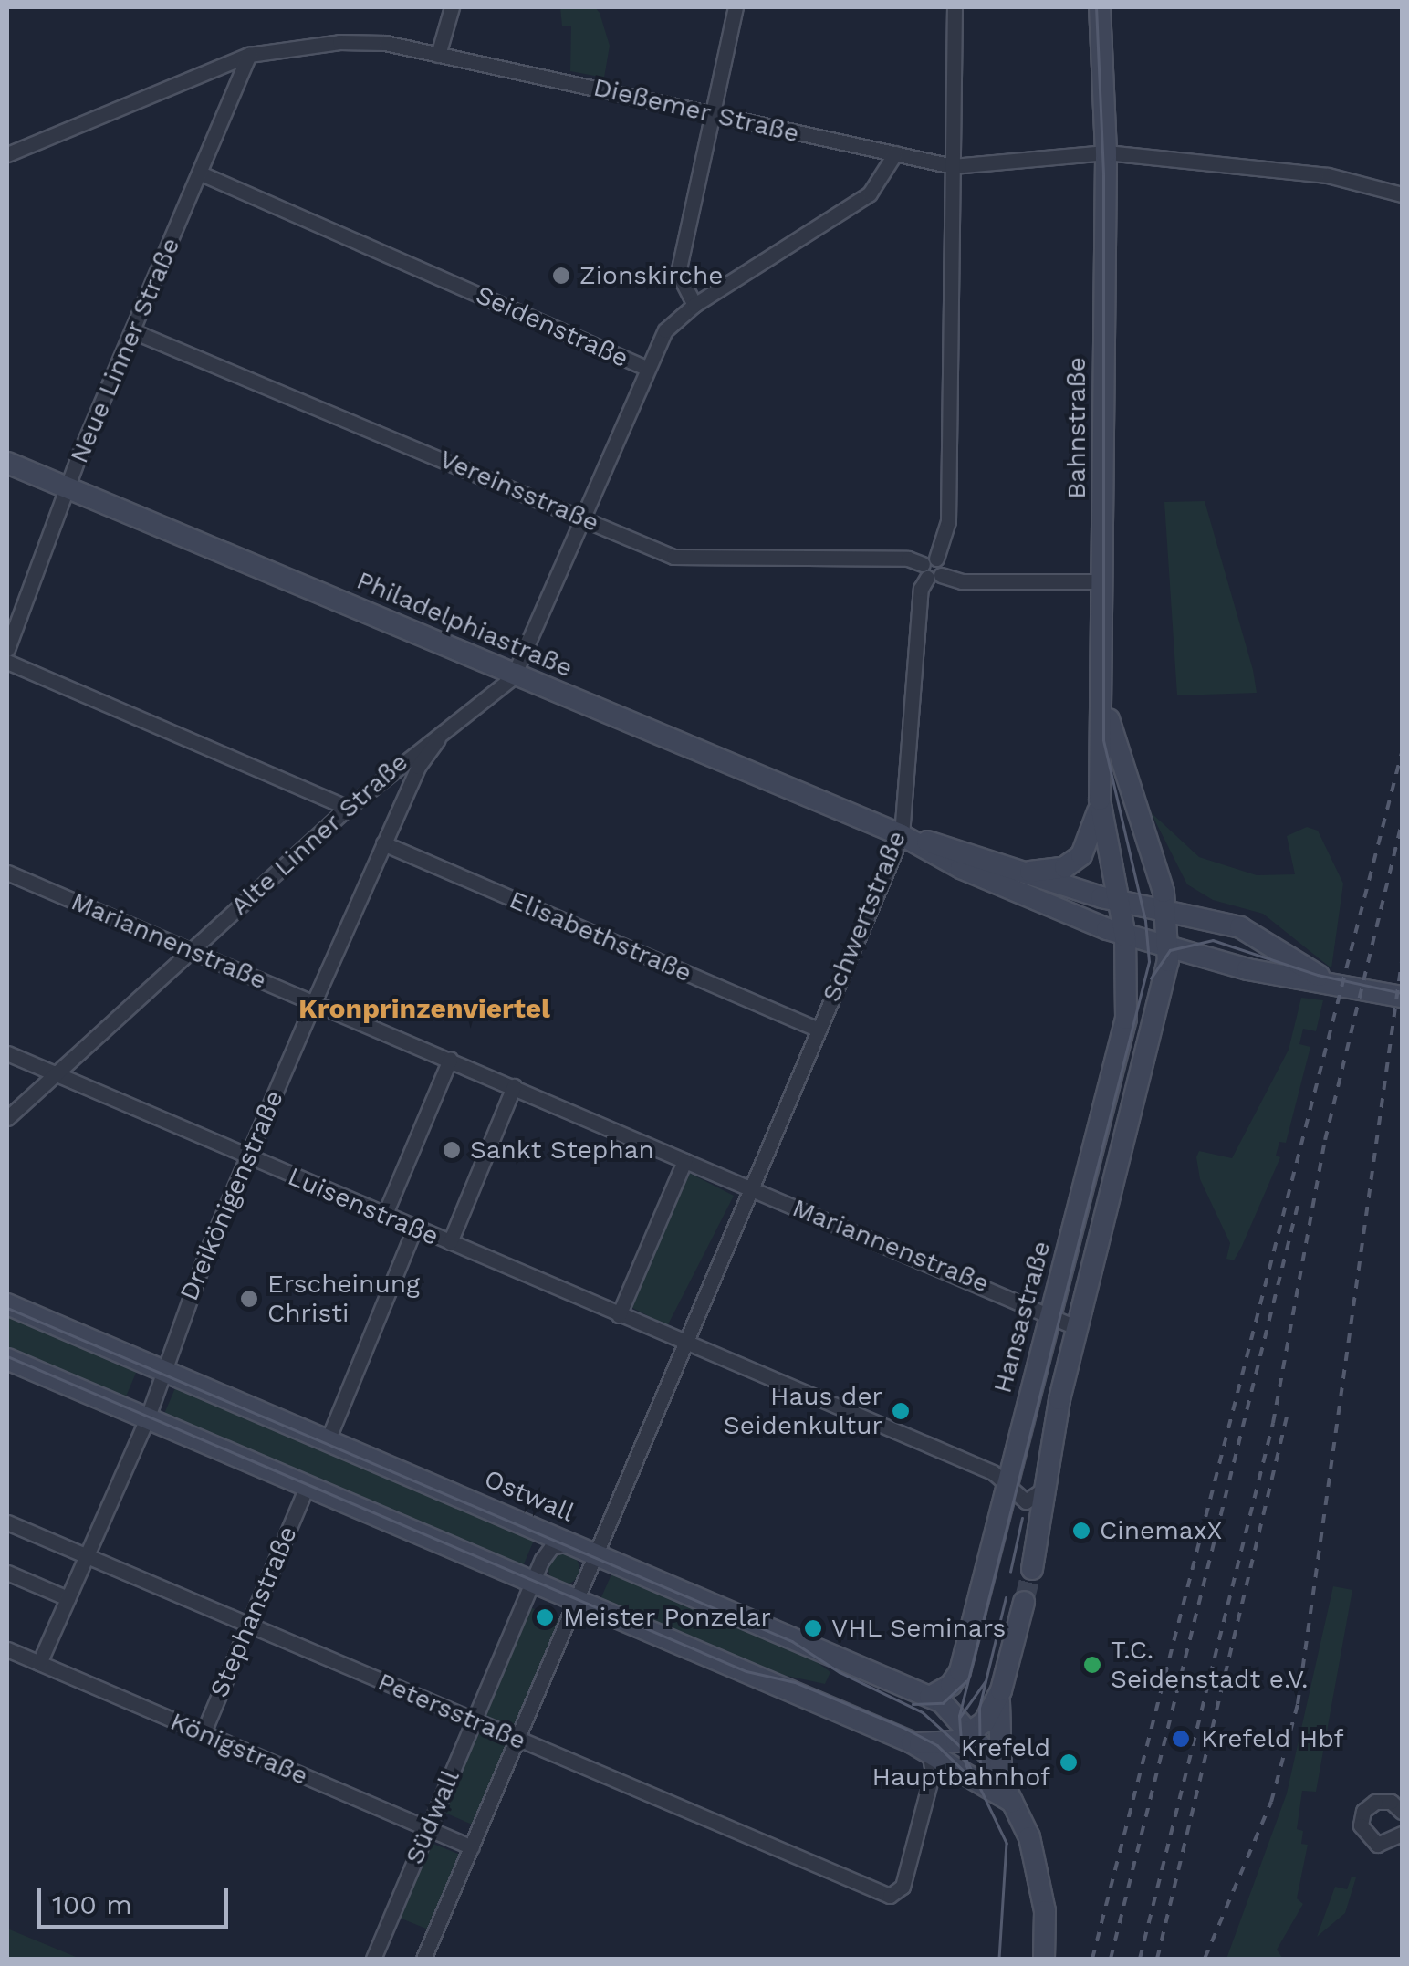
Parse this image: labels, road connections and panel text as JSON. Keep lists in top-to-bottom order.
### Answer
{
  "streets": {
    "street": [
      "Dießemer Straße",
      "Seidenstraße",
      "Neue Linner Straße",
      "Bahnstraße",
      "Vereinsstraße",
      "Philadelphiastraße",
      "Alte Linner Straße",
      "Schwertstraße",
      "Elisabethstraße",
      "Mariannenstraße",
      "Dreikönigenstraße",
      "Luisenstraße",
      "Hansastraße",
      "Ostwall",
      "Stephanstraße",
      "Petersstraße",
      "Königstraße",
      "Südwall"
    ]
  },
  "crossings": [
    ["Dießemer Straße", "Seidenstraße"],
    ["Dießemer Straße", "Neue Linner Straße"],
    ["Dießemer Straße", "Bahnstraße"],
    ["Dießemer Straße", "Schwertstraße"],
    ["Seidenstraße", "Neue Linner Straße"],
    ["Seidenstraße", "Alte Linner Straße"],
    ["Neue Linner Straße", "Vereinsstraße"],
    ["Neue Linner Straße", "Philadelphiastraße"],
    ["Bahnstraße", "Vereinsstraße"],
    ["Bahnstraße", "Philadelphiastraße"],
    ["Bahnstraße", "Hansastraße"],
    ["Vereinsstraße", "Alte Linner Straße"],
    ["Vereinsstraße", "Schwertstraße"],
    ["Philadelphiastraße", "Alte Linner Straße"],
    ["Philadelphiastraße", "Schwertstraße"],
    ["Philadelphiastraße", "Hansastraße"],
    ["Alte Linner Straße", "Mariannenstraße"],
    ["Alte Linner Straße", "Dreikönigenstraße"],
    ["Alte Linner Straße", "Luisenstraße"],
    ["Schwertstraße", "Elisabethstraße"],
    ["Schwertstraße", "Mariannenstraße"],
    ["Schwertstraße", "Luisenstraße"],
    ["Elisabethstraße", "Dreikönigenstraße"],
    ["Mariannenstraße", "Dreikönigenstraße"],
    ["Mariannenstraße", "Hansastraße"],
    ["Dreikönigenstraße", "Luisenstraße"],
    ["Dreikönigenstraße", "Ostwall"],
    ["Dreikönigenstraße", "Petersstraße"],
    ["Dreikönigenstraße", "Königstraße"],
    ["Hansastraße", "Ostwall"],
    ["Ostwall", "Südwall"],
    ["Stephanstraße", "Petersstraße"],
    ["Stephanstraße", "Königstraße"],
    ["Petersstraße", "Südwall"],
    ["Königstraße", "Südwall"]
  ],
  "districts": ["Kronprinzenviertel"],
  "places": [
    "Zionskirche",
    "Sankt Stephan",
    "Erscheinung Christi",
    "Haus der Seidenkultur",
    "CinemaxX",
    "Meister Ponzelar",
    "VHL Seminars",
    "T.C. Seidenstadt e.V.",
    "Krefeld Hbf",
    "Krefeld Hauptbahnhof"
  ],
  "scale_bar": "100 m"
}
